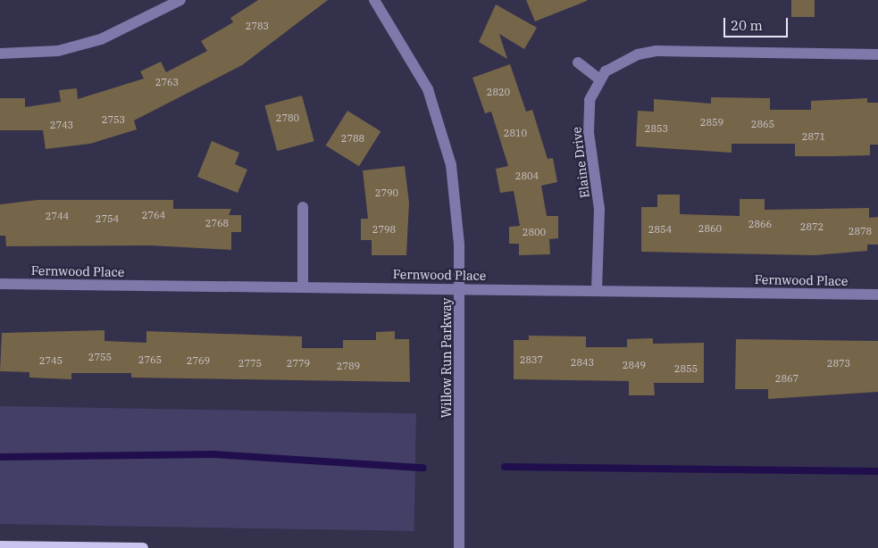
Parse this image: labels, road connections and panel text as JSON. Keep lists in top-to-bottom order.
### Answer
{
  "streets": {
    "street": ["Elaine Drive", "Fernwood Place", "Willow Run Parkway"]
  },
  "crossings": [
    ["Elaine Drive", "Fernwood Place"],
    ["Fernwood Place", "Willow Run Parkway"]
  ],
  "house_numbers": [
    "2783",
    "2763",
    "2820",
    "2780",
    "2753",
    "2859",
    "2865",
    "2743",
    "2853",
    "2810",
    "2871",
    "2788",
    "2804",
    "2790",
    "2764",
    "2744",
    "2754",
    "2768",
    "2866",
    "2872",
    "2860",
    "2798",
    "2854",
    "2878",
    "2800",
    "2755",
    "2765",
    "2837",
    "2745",
    "2769",
    "2843",
    "2775",
    "2779",
    "2873",
    "2849",
    "2789",
    "2855",
    "2867"
  ],
  "scale_bar": "20 m"
}
